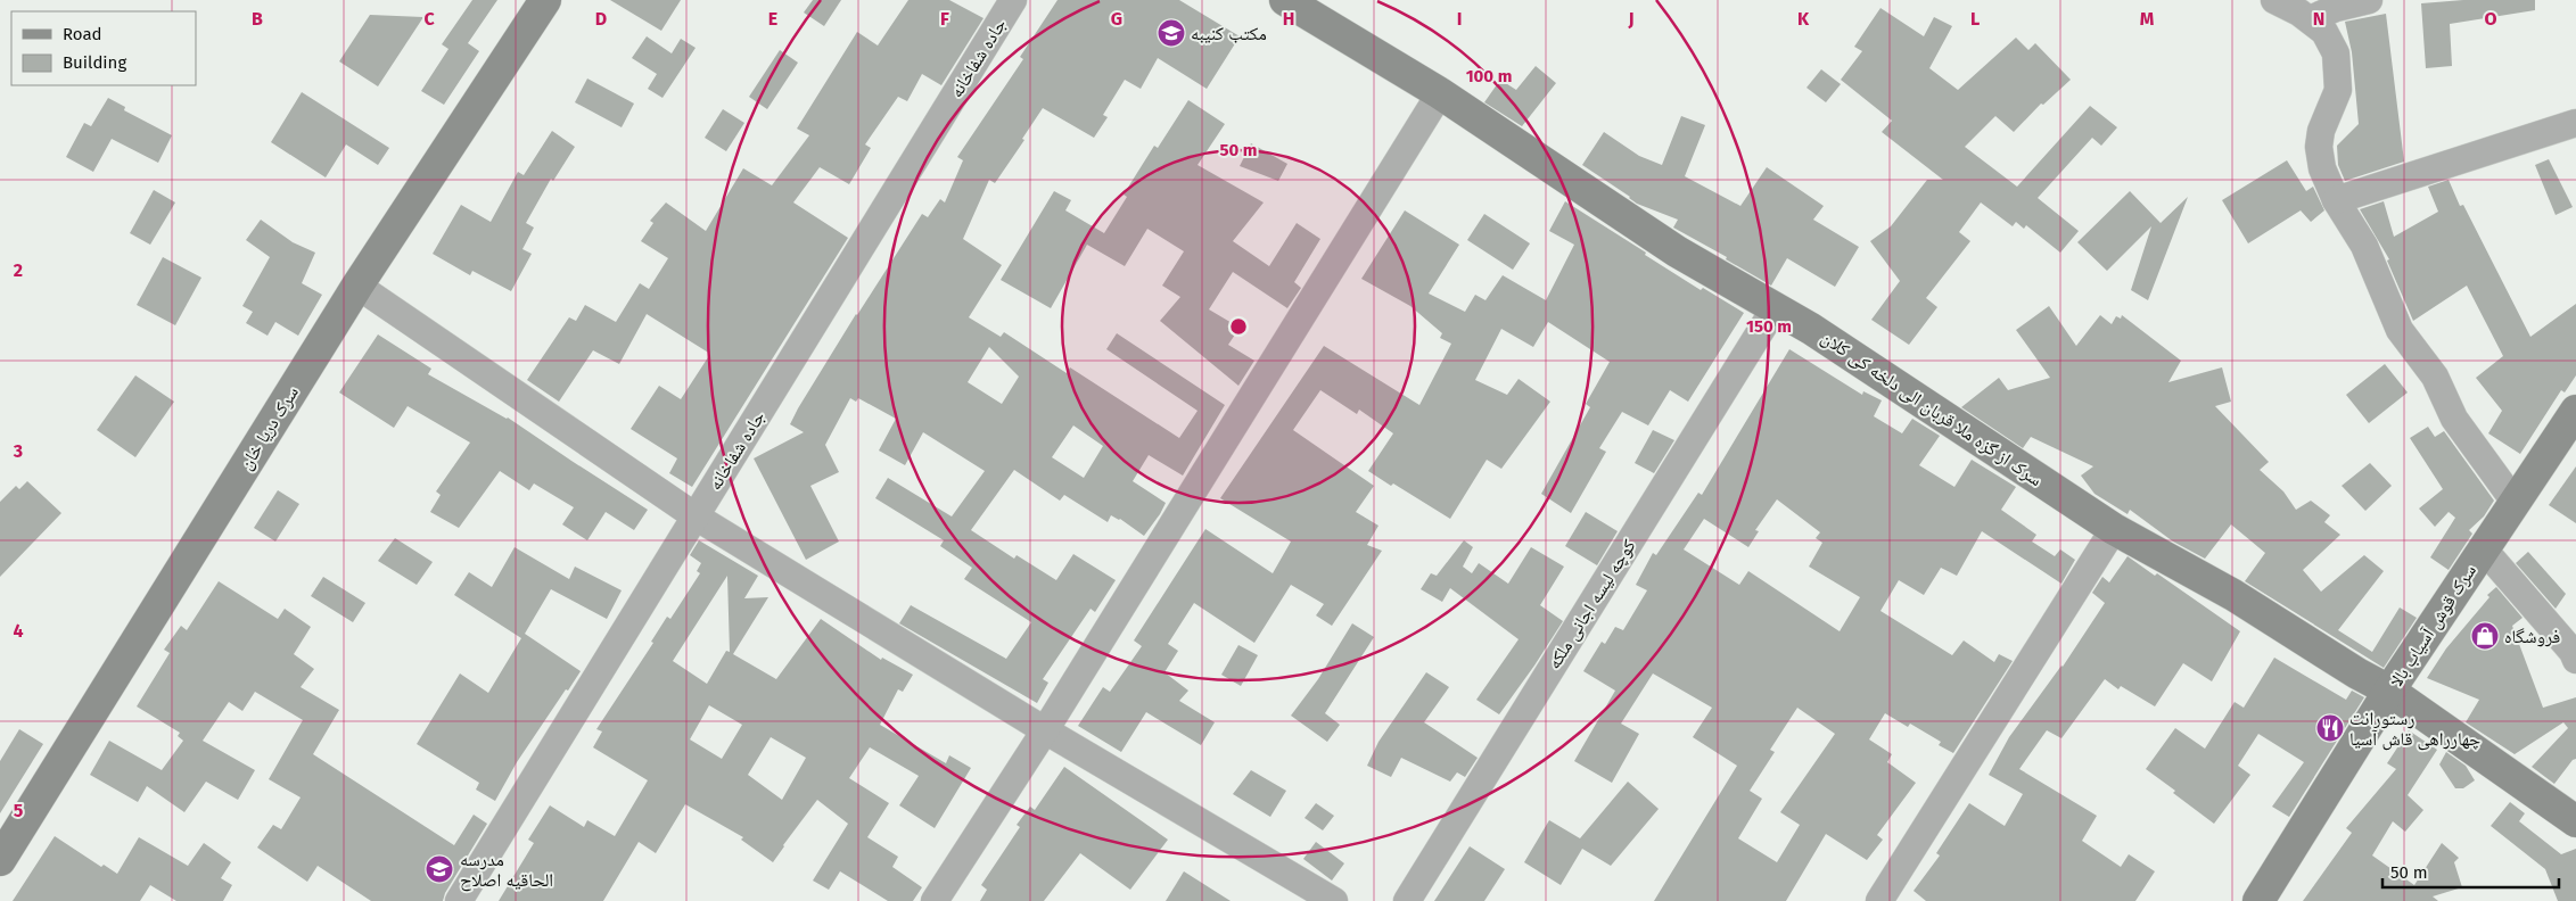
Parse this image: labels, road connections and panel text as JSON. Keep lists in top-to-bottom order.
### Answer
{
  "streets": {
    "street": [
      "جاده شفاخانه",
      "سرک از گزه ملا قربان الی دلخه کی کلان",
      "سرک دریا خان",
      "کوچه لیسه اجانی ملکه",
      "سرک قوش آسیاب بالا"
    ]
  },
  "crossings": [
    ["سرک از گزه ملا قربان الی دلخه کی کلان", "کوچه لیسه اجانی ملکه"],
    ["سرک از گزه ملا قربان الی دلخه کی کلان", "سرک قوش آسیاب بالا"]
  ],
  "places": {
    "school or university": ["مکتب کنیبه", "مدرسه الحاقیه اصلاح"],
    "shop": ["فروشگاه"],
    "restaurant": ["رستورانت چهارراهی قاش آسیا"]
  },
  "legend": ["Road", "Building"],
  "scale_bar": "50 m",
  "grid": {
    "columns": [
      "B",
      "C",
      "D",
      "E",
      "F",
      "G",
      "H",
      "I",
      "J",
      "K",
      "L",
      "M",
      "N",
      "O"
    ],
    "rows": [
      "2",
      "3",
      "4",
      "5"
    ]
  },
  "rings": ["100 m", "50 m", "150 m"]
}
